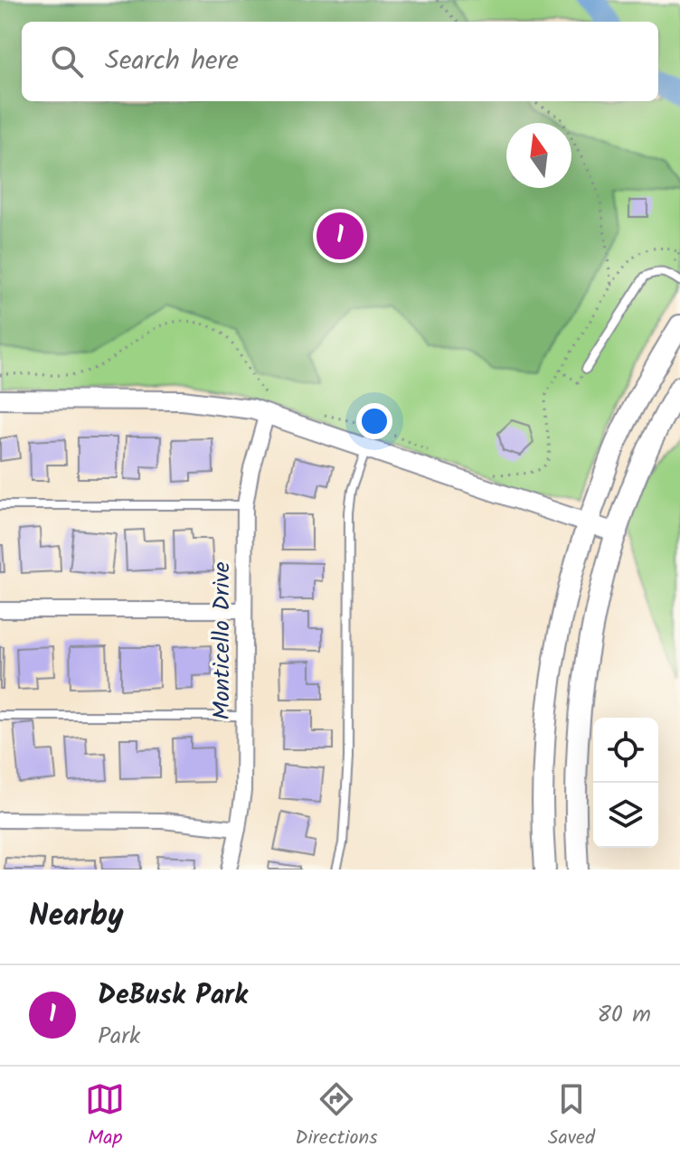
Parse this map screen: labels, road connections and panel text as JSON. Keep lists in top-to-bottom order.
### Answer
{
  "streets": {
    "street": ["Monticello Drive"]
  },
  "north": "top",
  "page": {
    "search": "Search here",
    "pins": "1",
    "heading": "Nearby",
    "list": [
      {
        "mark": "1",
        "name": "DeBusk Park",
        "note": "Park",
        "value": "80 m"
      }
    ],
    "nav": ["Map", "Directions", "Saved"]
  }
}
